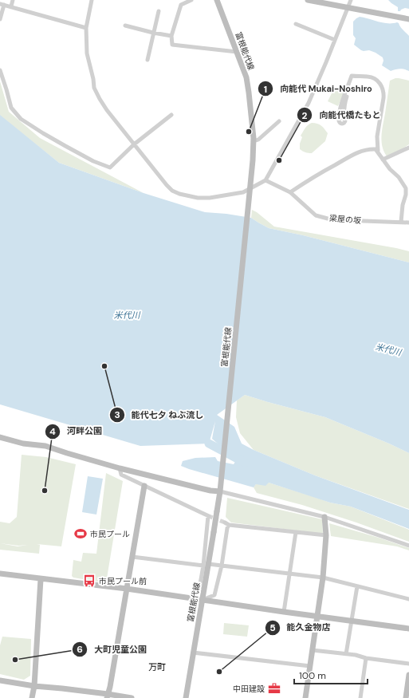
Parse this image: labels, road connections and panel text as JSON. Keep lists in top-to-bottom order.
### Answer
{
  "streets": {
    "street": ["富根能代線", "梁屋の坂"]
  },
  "districts": ["万町"],
  "water": ["米代川"],
  "places": {
    "other": [
      "向能代 Mukai-Noshiro",
      "向能代橋たもと",
      "能代七夕 ねぶ流し",
      "河畔公園",
      "大町児童公園",
      "能久金物店"
    ],
    "sports": ["市民プール"],
    "bus stop": ["市民プール前"],
    "office": ["中田建設"]
  },
  "scale_bar": "100 m"
}
